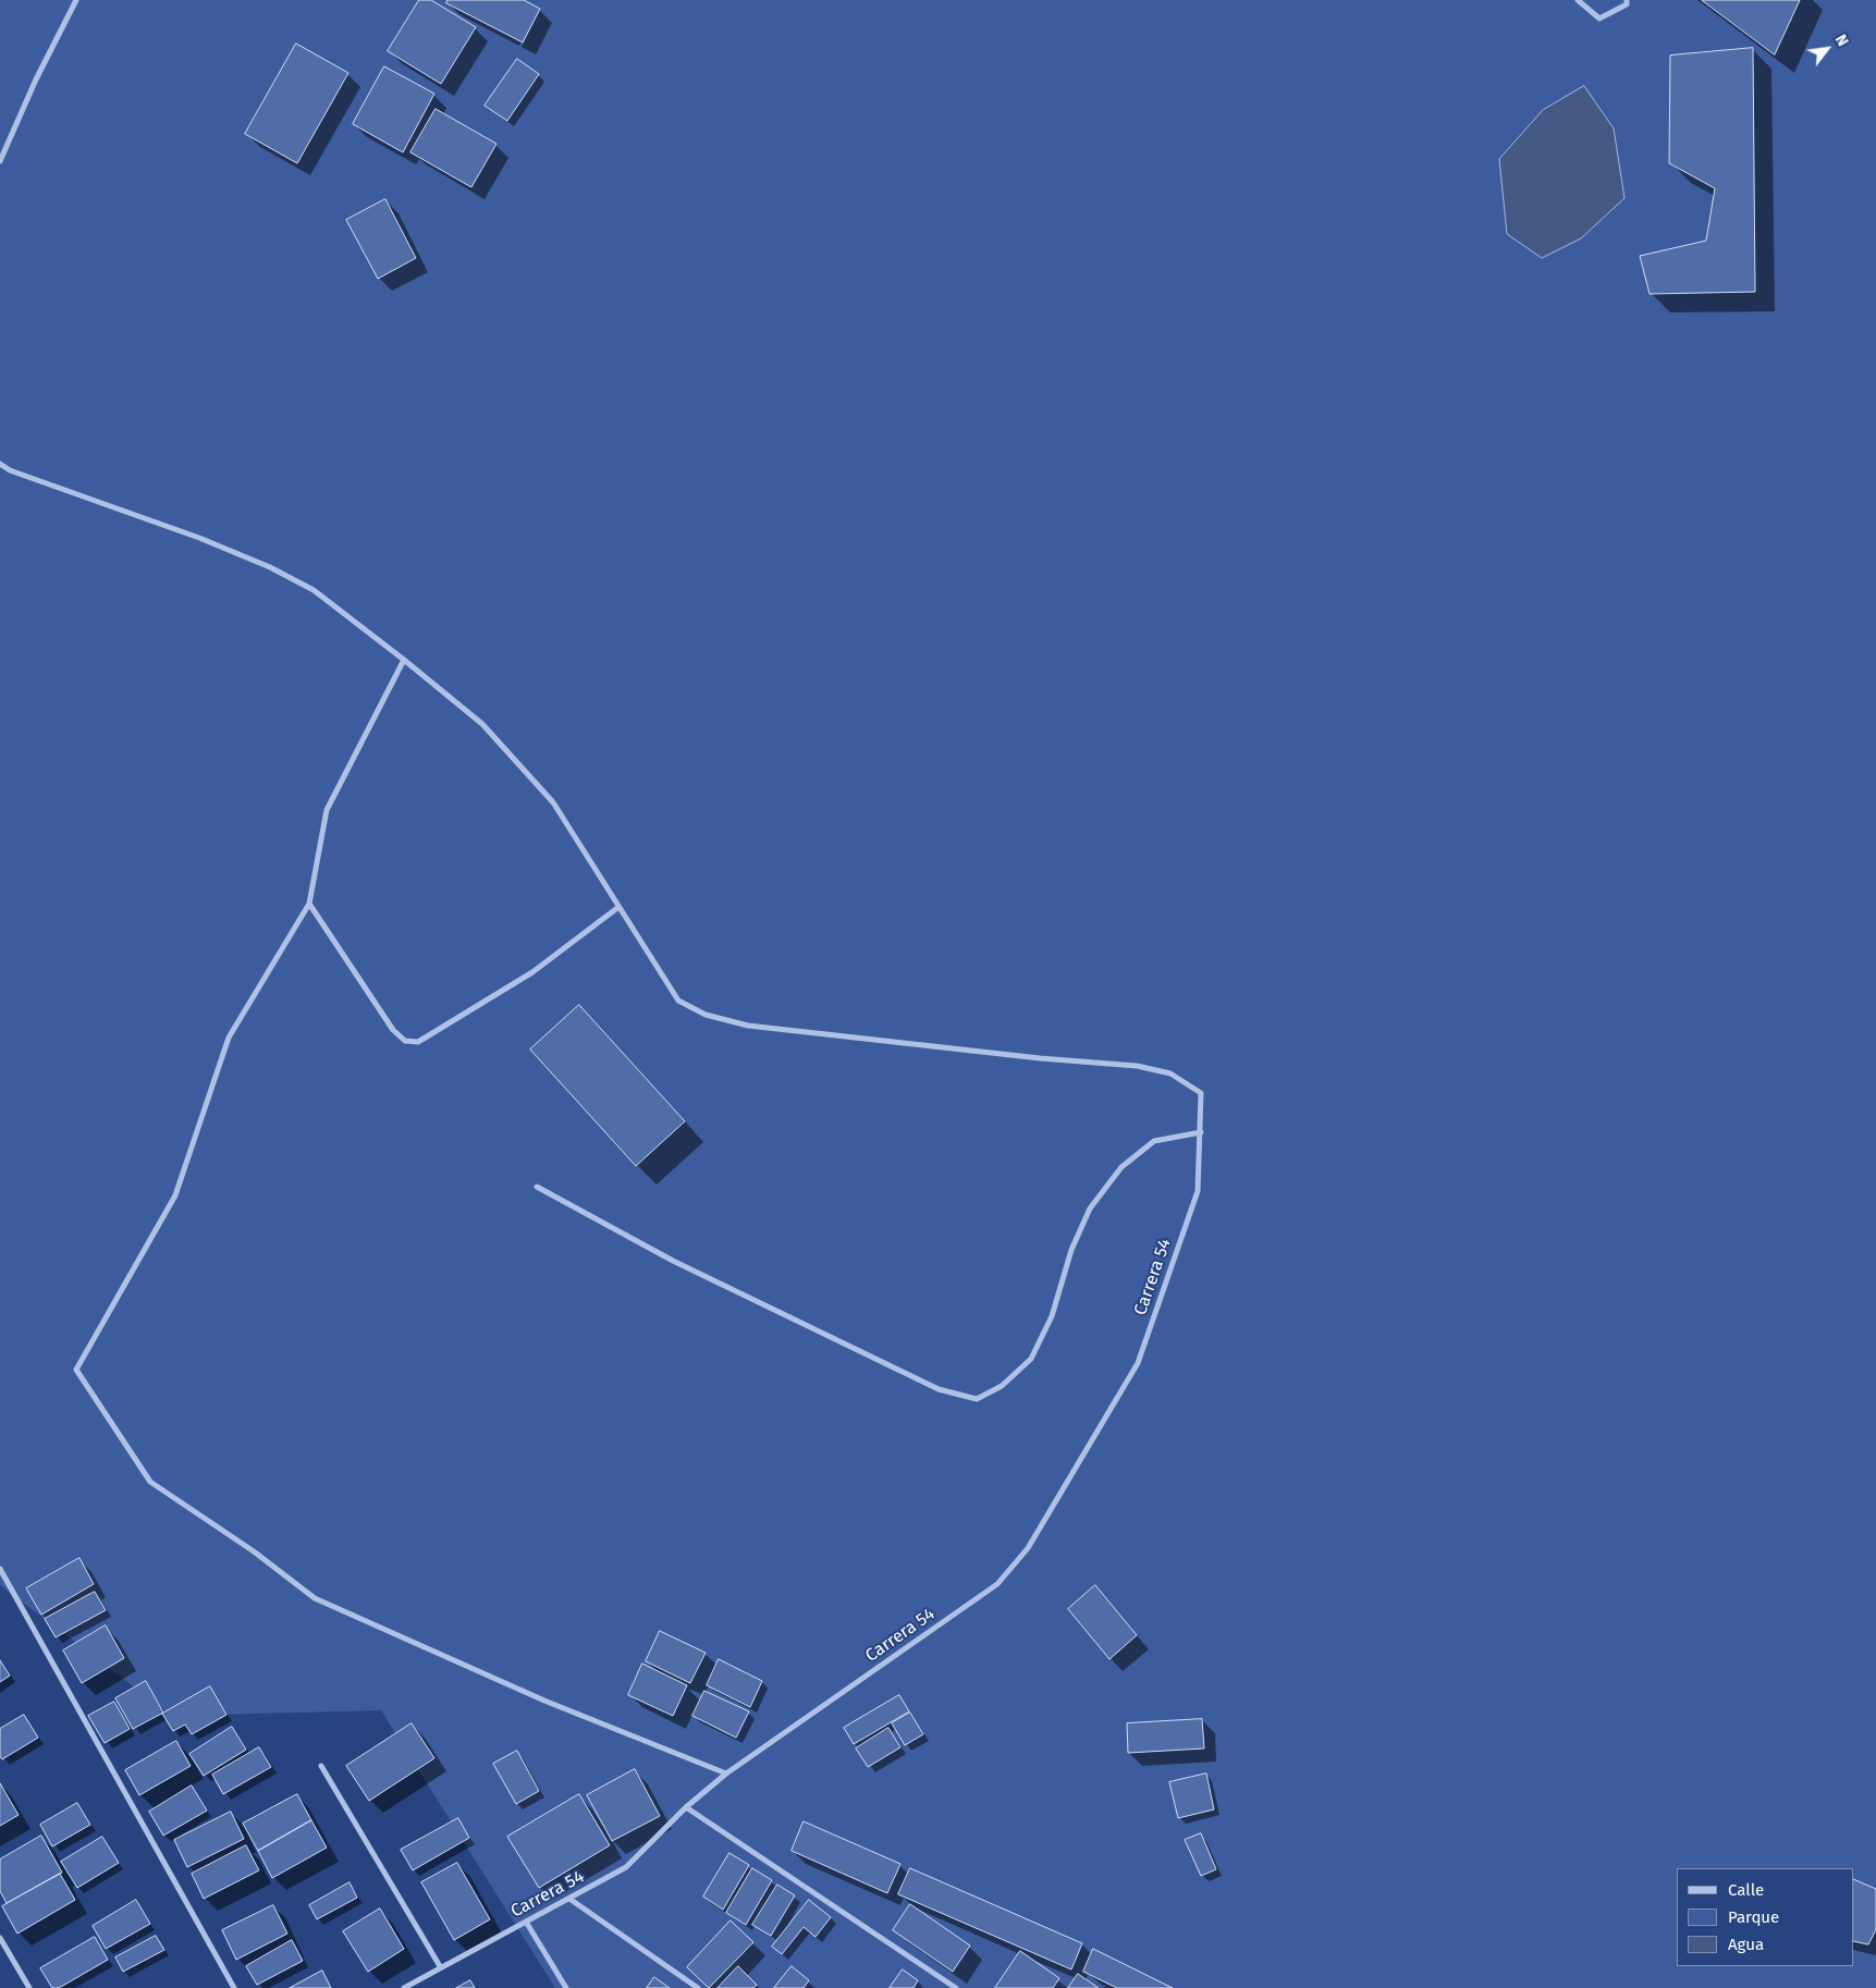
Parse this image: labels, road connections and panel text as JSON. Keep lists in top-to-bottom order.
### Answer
{
  "streets": {
    "street": ["Carrera 54"]
  },
  "legend": ["Calle", "Parque", "Agua"],
  "north": "top right"
}
